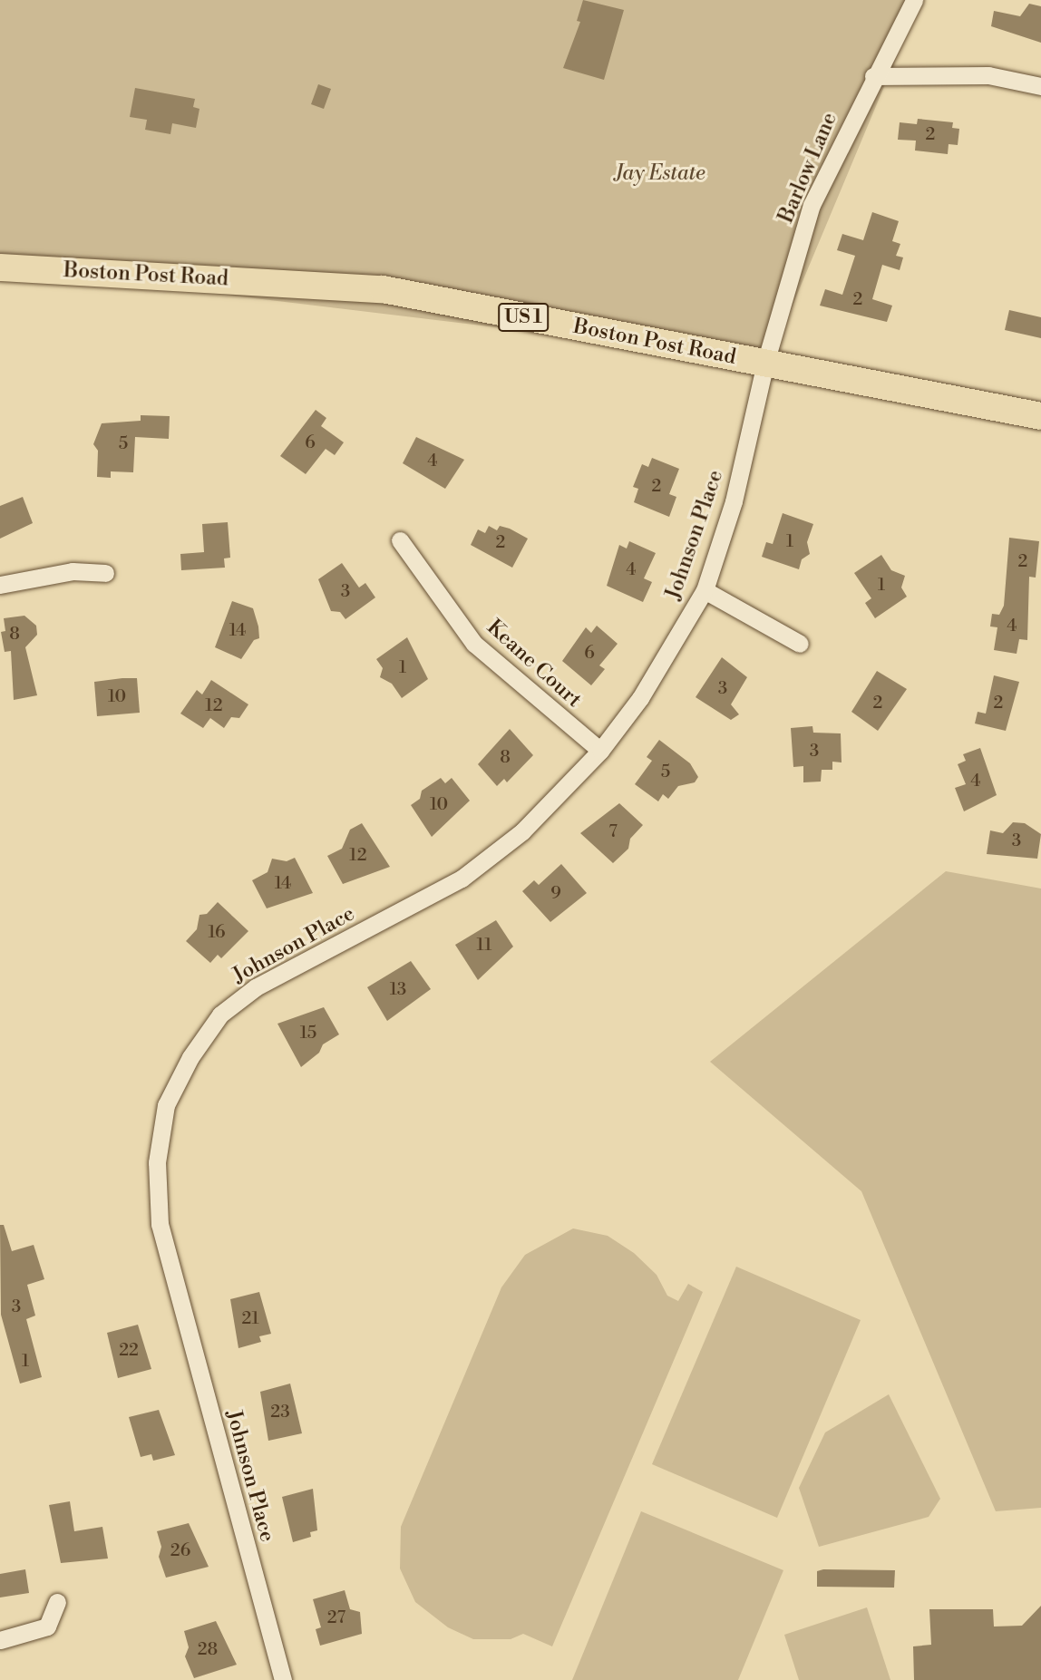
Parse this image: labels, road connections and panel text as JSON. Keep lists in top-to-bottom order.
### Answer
{
  "streets": {
    "main road": ["Boston Post Road", "US 1"],
    "street": ["Barlow Lane", "Johnson Place", "Keane Court"]
  },
  "crossings": [
    ["Barlow Lane", "Boston Post Road"],
    ["Barlow Lane", "Johnson Place"],
    ["Boston Post Road", "Johnson Place"],
    ["Johnson Place", "Keane Court"]
  ],
  "parks": ["Jay Estate"],
  "house_numbers": [
    "2",
    "2",
    "6",
    "5",
    "4",
    "2",
    "1",
    "2",
    "2",
    "4",
    "1",
    "3",
    "4",
    "14",
    "8",
    "6",
    "1",
    "3",
    "10",
    "2",
    "2",
    "12",
    "3",
    "8",
    "5",
    "4",
    "10",
    "7",
    "3",
    "12",
    "14",
    "9",
    "16",
    "11",
    "13",
    "15",
    "3",
    "21",
    "22",
    "1",
    "23",
    "26",
    "27",
    "28"
  ]
}
